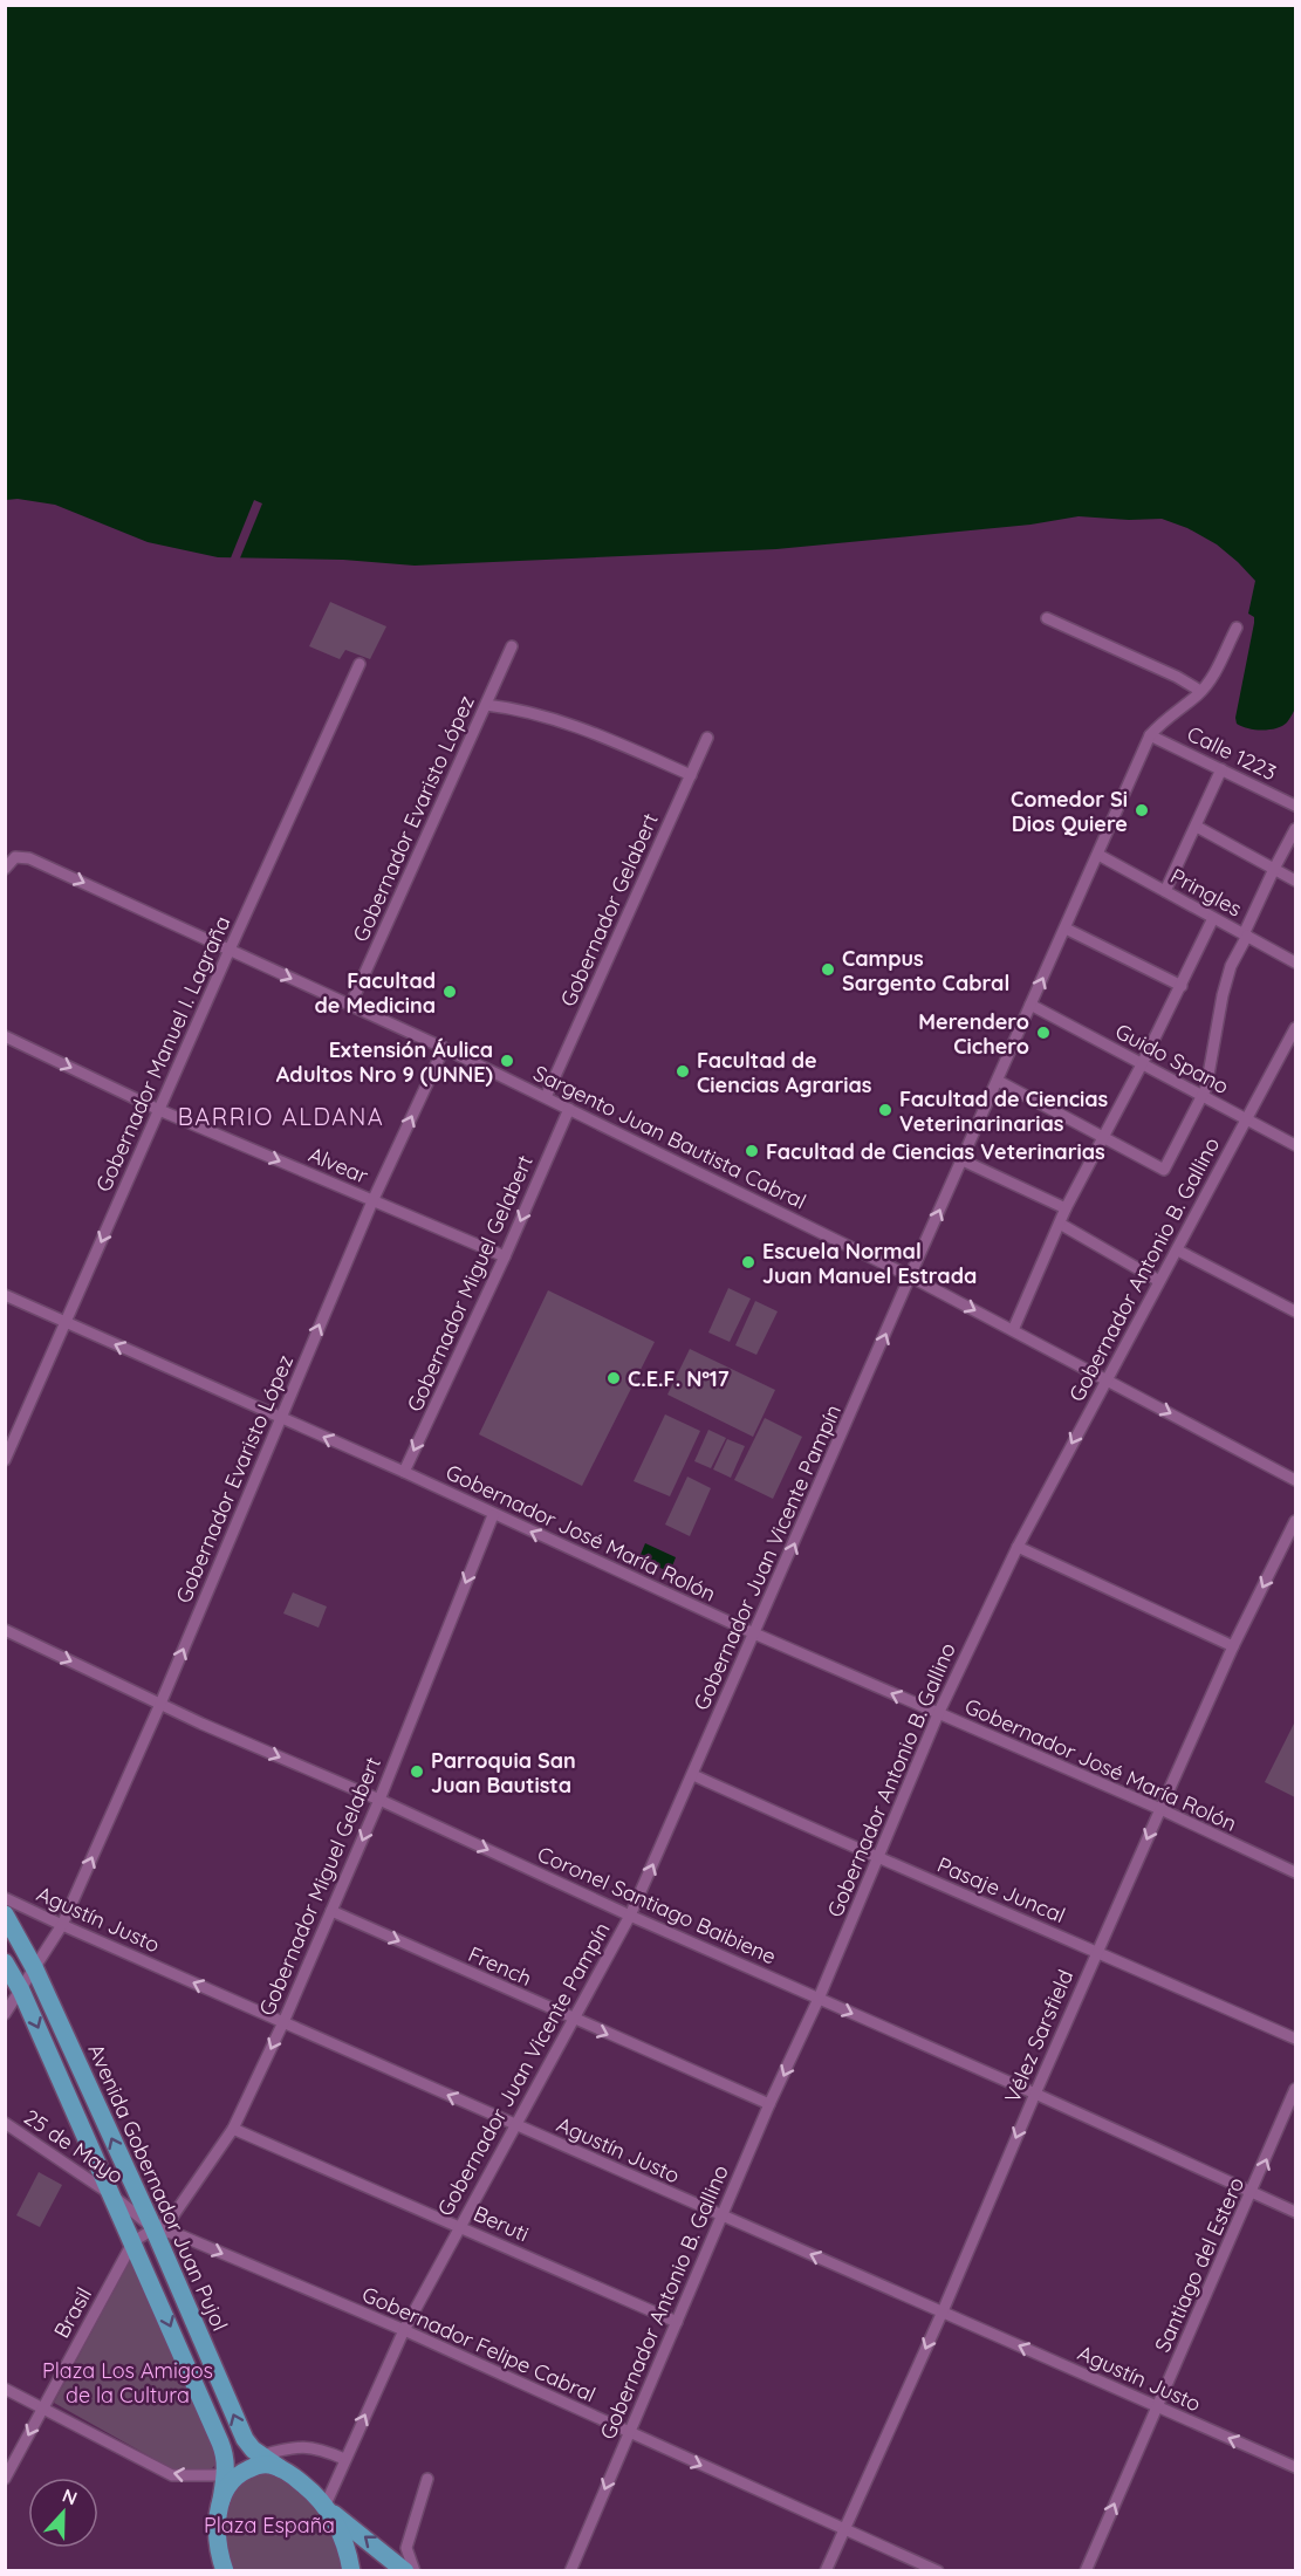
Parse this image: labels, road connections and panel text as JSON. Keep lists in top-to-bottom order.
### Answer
{
  "streets": {
    "main road": ["Avenida Gobernador Juan Pujol"],
    "street": [
      "Calle 1223",
      "Gobernador Evaristo López",
      "Pringles",
      "Gobernador Gelabert",
      "Gobernador Manuel I. Lagraña",
      "Guido Spano",
      "Sargento Juan Bautista Cabral",
      "Alvear",
      "Gobernador Antonio B. Gallino",
      "Gobernador Miguel Gelabert",
      "Gobernador José María Rolón",
      "Gobernador Juan Vicente Pampín",
      "Pasaje Juncal",
      "Coronel Santiago Baibiene",
      "Agustín Justo",
      "French",
      "Vélez Sarsfield",
      "25 de Mayo",
      "Beruti",
      "Santiago del Estero",
      "Brasil",
      "Gobernador Felipe Cabral"
    ]
  },
  "crossings": [
    ["Calle 1223", "Gobernador Juan Vicente Pampín"],
    ["Gobernador Evaristo López", "Sargento Juan Bautista Cabral"],
    ["Gobernador Evaristo López", "Alvear"],
    ["Gobernador Evaristo López", "Gobernador José María Rolón"],
    ["Gobernador Evaristo López", "Coronel Santiago Baibiene"],
    ["Gobernador Evaristo López", "Agustín Justo"],
    ["Gobernador Evaristo López", "Avenida Gobernador Juan Pujol"],
    ["Pringles", "Gobernador Juan Vicente Pampín"],
    ["Gobernador Gelabert", "Sargento Juan Bautista Cabral"],
    ["Gobernador Manuel I. Lagraña", "Sargento Juan Bautista Cabral"],
    ["Gobernador Manuel I. Lagraña", "Alvear"],
    ["Gobernador Manuel I. Lagraña", "Gobernador José María Rolón"],
    ["Guido Spano", "Gobernador Antonio B. Gallino"],
    ["Guido Spano", "Gobernador Juan Vicente Pampín"],
    ["Sargento Juan Bautista Cabral", "Gobernador Antonio B. Gallino"],
    ["Sargento Juan Bautista Cabral", "Gobernador Miguel Gelabert"],
    ["Sargento Juan Bautista Cabral", "Gobernador Juan Vicente Pampín"],
    ["Alvear", "Gobernador Miguel Gelabert"],
    ["Gobernador Antonio B. Gallino", "Gobernador José María Rolón"],
    ["Gobernador Antonio B. Gallino", "Pasaje Juncal"],
    ["Gobernador Antonio B. Gallino", "Coronel Santiago Baibiene"],
    ["Gobernador Antonio B. Gallino", "Agustín Justo"],
    ["Gobernador Antonio B. Gallino", "French"],
    ["Gobernador Antonio B. Gallino", "Beruti"],
    ["Gobernador Antonio B. Gallino", "Gobernador Felipe Cabral"],
    ["Gobernador Miguel Gelabert", "Gobernador José María Rolón"],
    ["Gobernador Miguel Gelabert", "Coronel Santiago Baibiene"],
    ["Gobernador Miguel Gelabert", "Agustín Justo"],
    ["Gobernador Miguel Gelabert", "French"],
    ["Gobernador Miguel Gelabert", "25 de Mayo"],
    ["Gobernador Miguel Gelabert", "Avenida Gobernador Juan Pujol"],
    ["Gobernador Miguel Gelabert", "Beruti"],
    ["Gobernador Miguel Gelabert", "Brasil"],
    ["Gobernador Miguel Gelabert", "Gobernador Felipe Cabral"],
    ["Gobernador José María Rolón", "Gobernador Juan Vicente Pampín"],
    ["Gobernador José María Rolón", "Vélez Sarsfield"],
    ["Gobernador Juan Vicente Pampín", "Pasaje Juncal"],
    ["Gobernador Juan Vicente Pampín", "Coronel Santiago Baibiene"],
    ["Gobernador Juan Vicente Pampín", "Agustín Justo"],
    ["Gobernador Juan Vicente Pampín", "French"],
    ["Gobernador Juan Vicente Pampín", "Avenida Gobernador Juan Pujol"],
    ["Gobernador Juan Vicente Pampín", "Beruti"],
    ["Gobernador Juan Vicente Pampín", "Gobernador Felipe Cabral"],
    ["Pasaje Juncal", "Vélez Sarsfield"],
    ["Coronel Santiago Baibiene", "Vélez Sarsfield"],
    ["Coronel Santiago Baibiene", "Santiago del Estero"],
    ["Agustín Justo", "Vélez Sarsfield"],
    ["Agustín Justo", "Santiago del Estero"],
    ["Vélez Sarsfield", "Gobernador Felipe Cabral"],
    ["25 de Mayo", "Avenida Gobernador Juan Pujol"],
    ["25 de Mayo", "Gobernador Felipe Cabral"],
    ["Avenida Gobernador Juan Pujol", "Brasil"],
    ["Avenida Gobernador Juan Pujol", "Gobernador Felipe Cabral"]
  ],
  "one_way": [
    "Gobernador Evaristo López",
    "Sargento Juan Bautista Cabral",
    "Alvear",
    "Gobernador Miguel Gelabert",
    "Gobernador José María Rolón",
    "Gobernador Juan Vicente Pampín",
    "Coronel Santiago Baibiene",
    "Agustín Justo",
    "French",
    "Vélez Sarsfield",
    "Santiago del Estero",
    "Gobernador Felipe Cabral"
  ],
  "districts": ["BARRIO ALDANA"],
  "parks": ["Plaza Los Amigos de la Cultura", "Plaza España"],
  "places": [
    "Comedor Si Dios Quiere",
    "Campus Sargento Cabral",
    "Facultad de Medicina",
    "Merendero Cichero",
    "Extensión Áulica Adultos Nro 9 (UNNE)",
    "Facultad de Ciencias Agrarias",
    "Facultad de Ciencias Veterinarinarias",
    "Facultad de Ciencias Veterinarias",
    "Escuela Normal Juan Manuel Estrada",
    "C.E.F. Nº17",
    "Parroquia San Juan Bautista"
  ],
  "north": "top"
}
